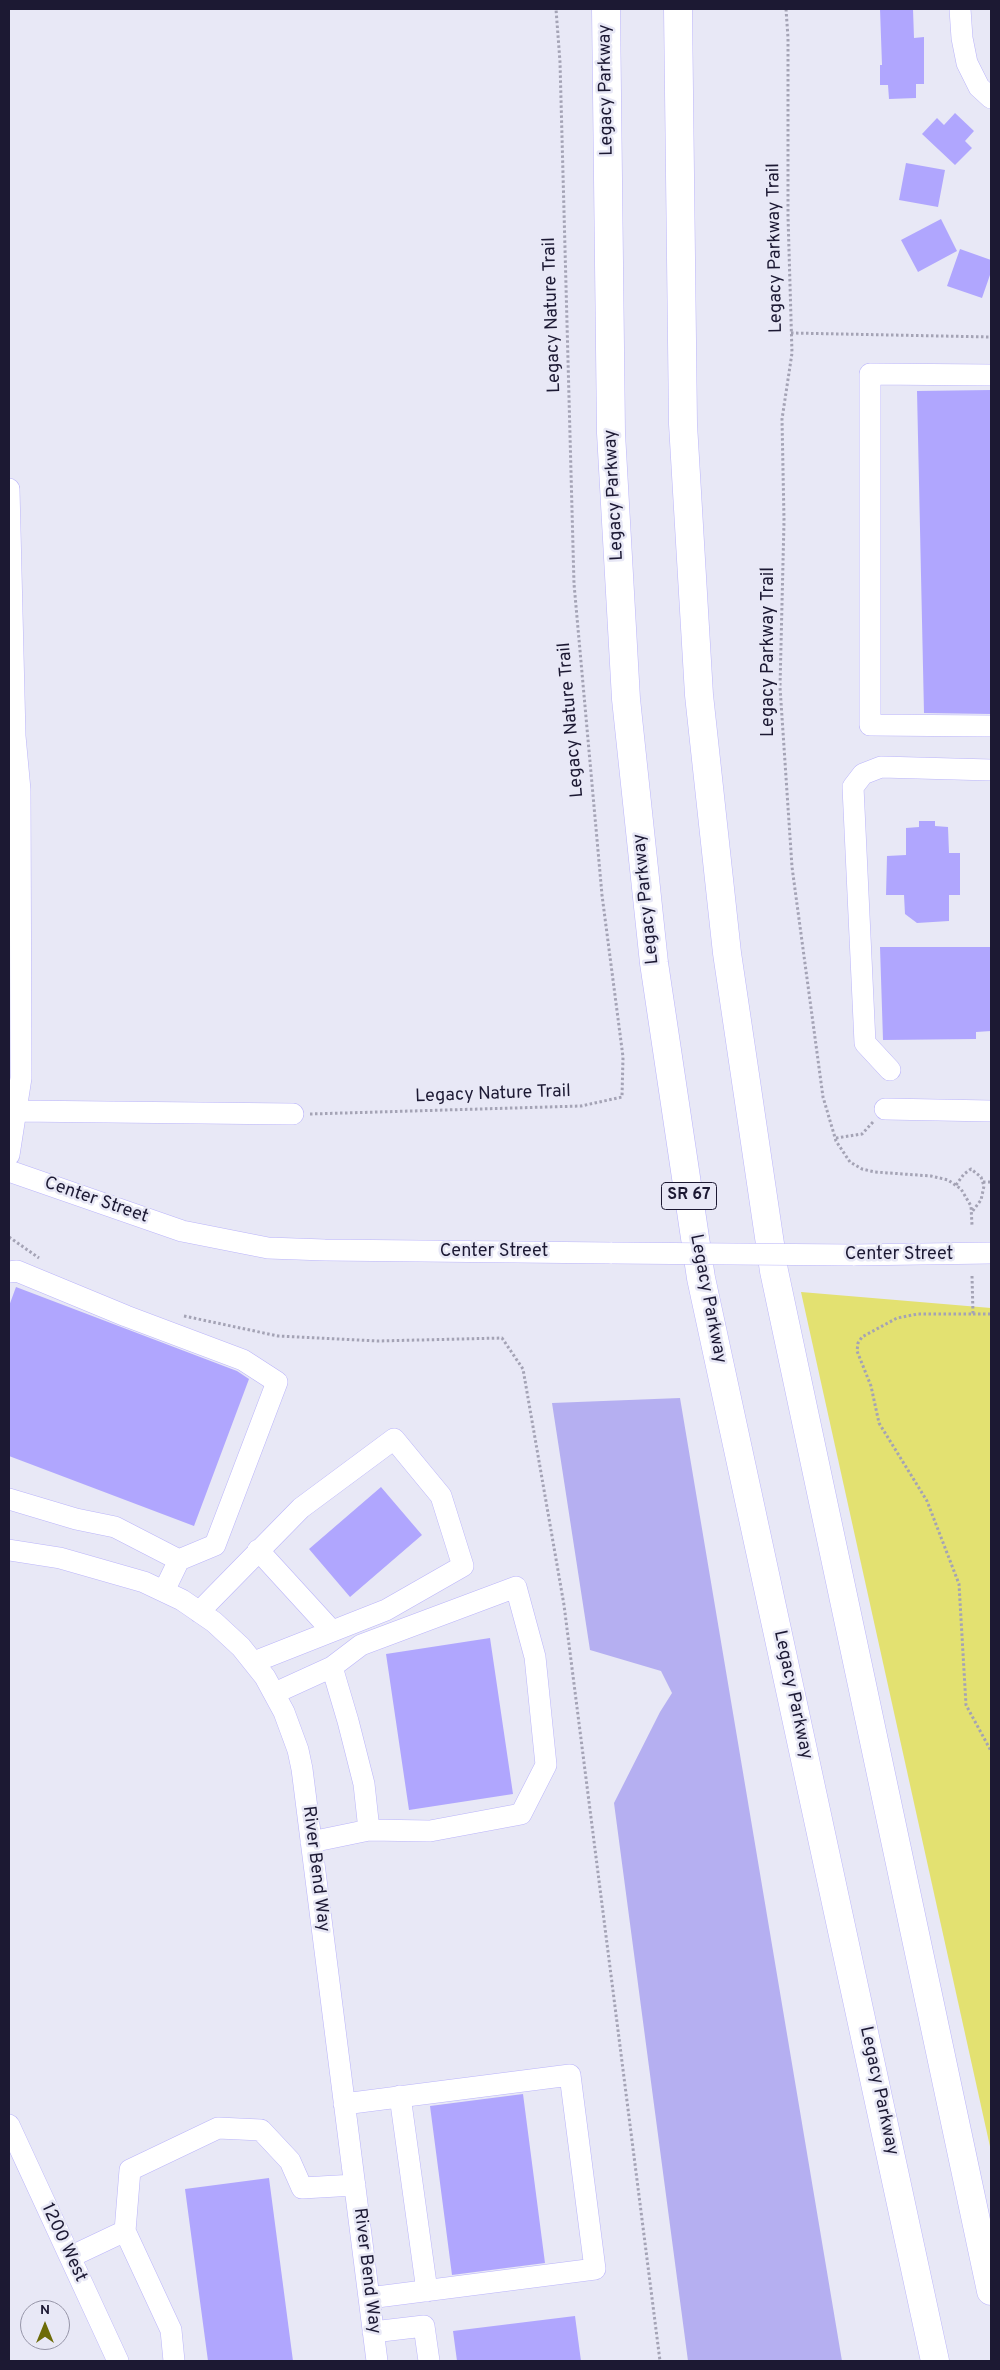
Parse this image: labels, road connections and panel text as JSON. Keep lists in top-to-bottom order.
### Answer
{
  "streets": {
    "highway": ["Legacy Parkway", "SR 67"],
    "street": ["Center Street", "River Bend Way", "1200 West"],
    "path": ["Legacy Parkway Trail", "Legacy Nature Trail"]
  },
  "north": "top"
}
